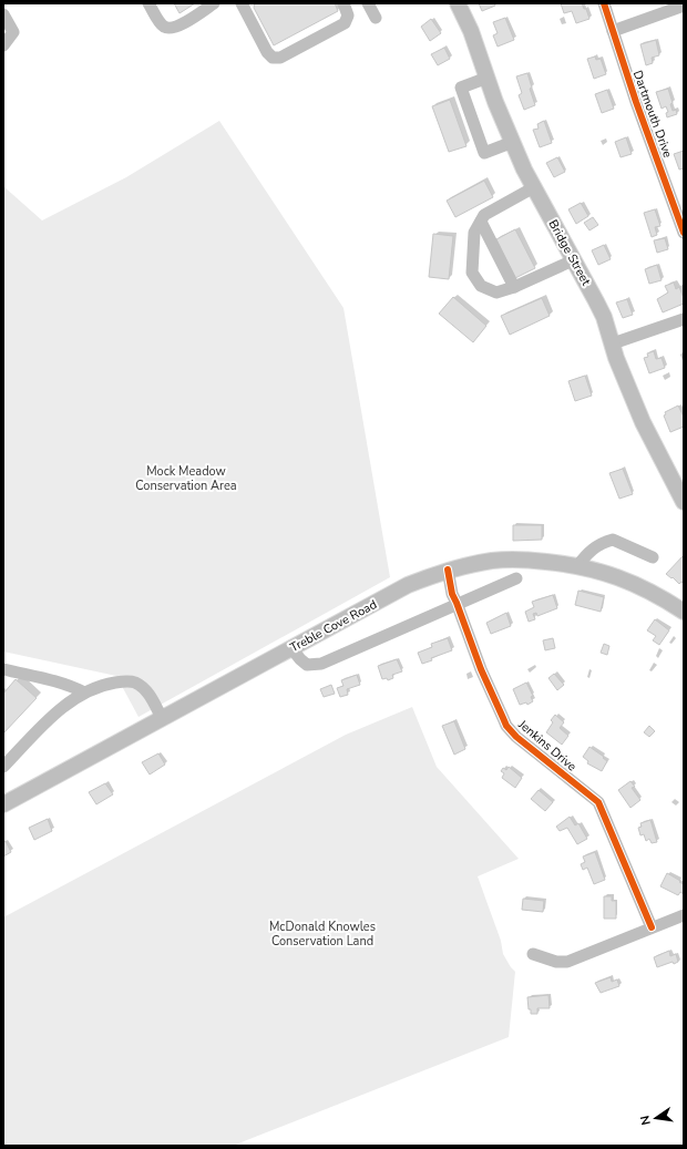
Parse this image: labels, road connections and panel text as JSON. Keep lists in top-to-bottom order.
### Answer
{
  "streets": {
    "main road": ["Bridge Street", "Treble Cove Road"],
    "street": ["Dartmouth Drive", "Jenkins Drive"]
  },
  "crossings": [
    ["Treble Cove Road", "Jenkins Drive"]
  ],
  "parks": ["Mock Meadow Conservation Area", "McDonald Knowles Conservation Land"],
  "north": "left"
}
